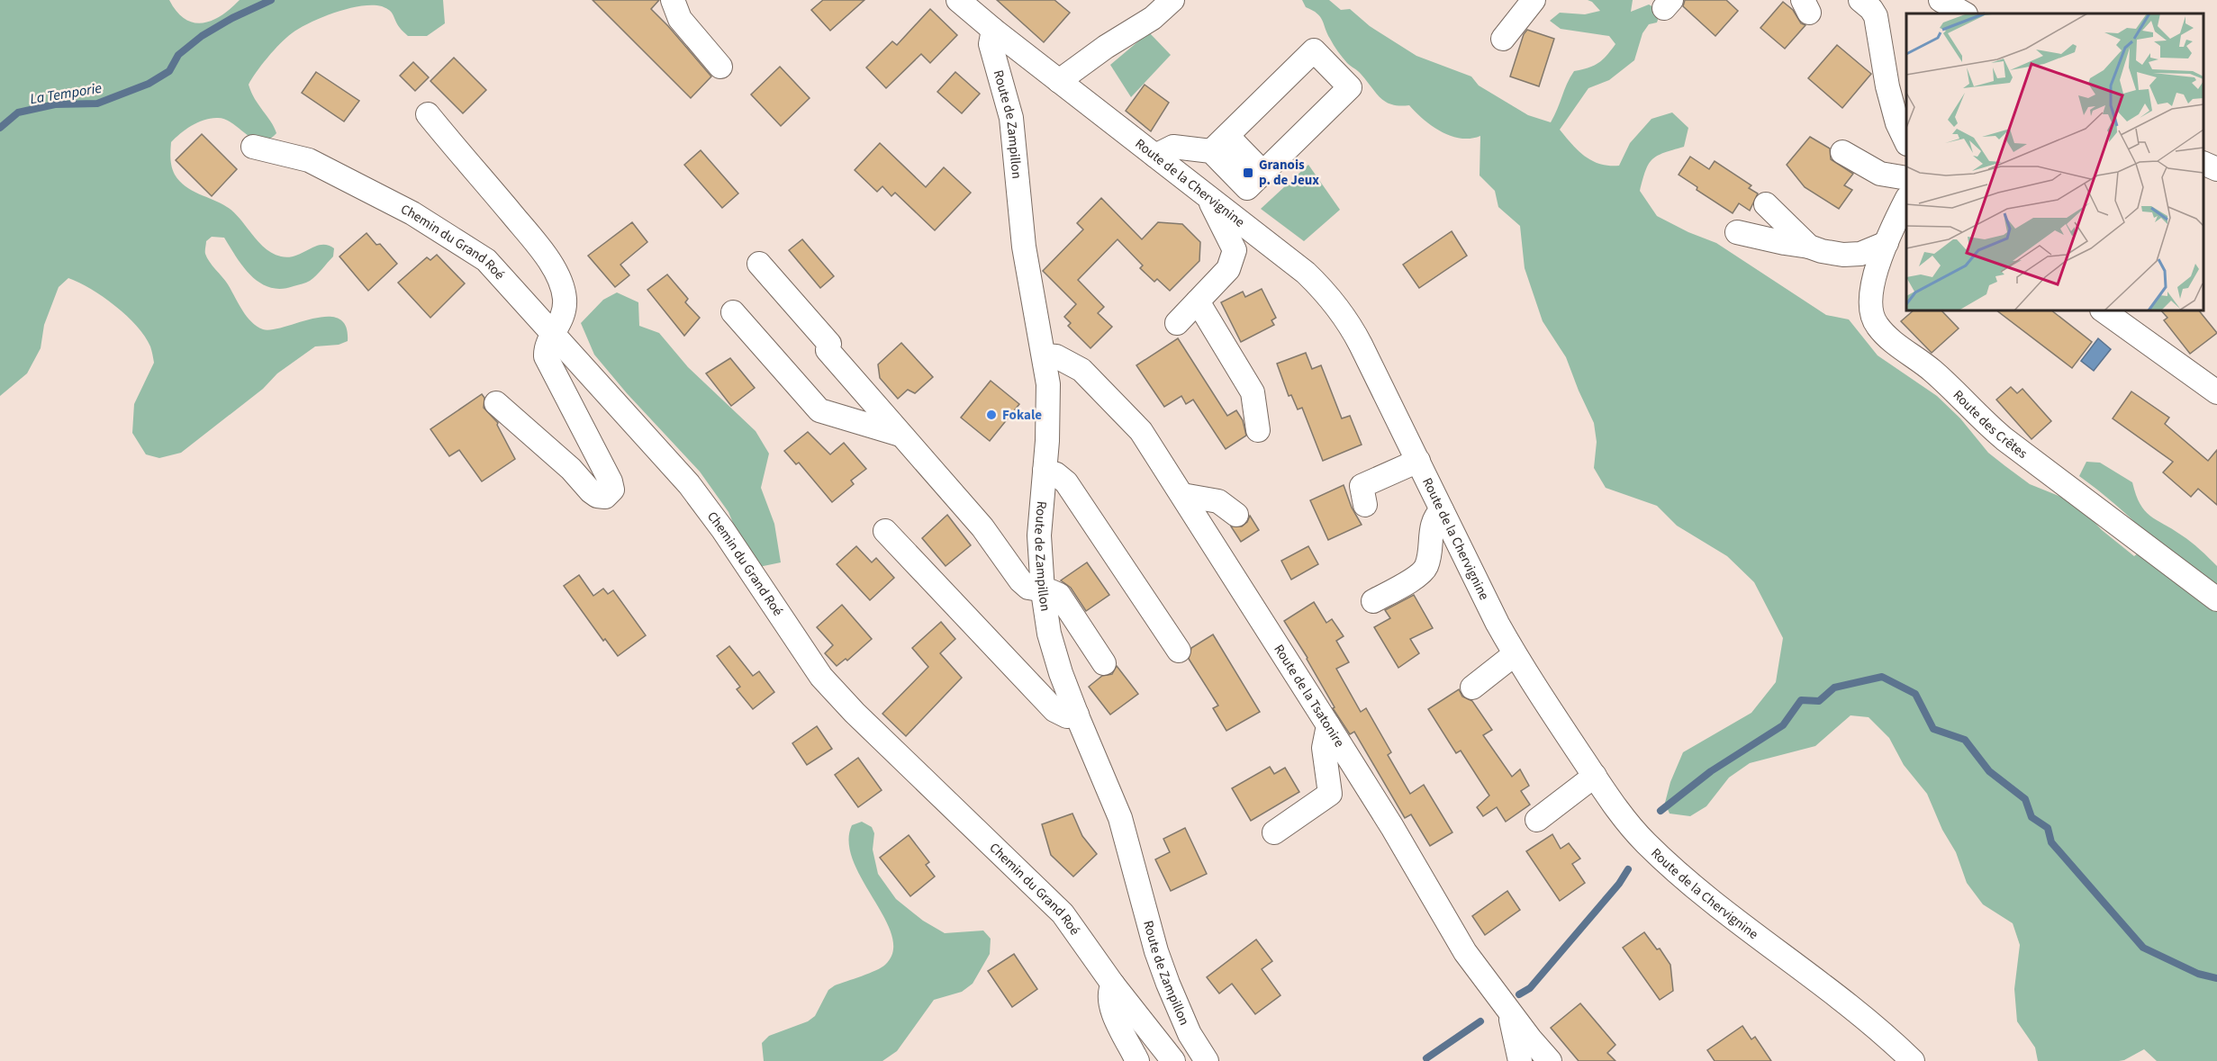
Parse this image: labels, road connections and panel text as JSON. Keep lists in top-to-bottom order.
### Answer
{
  "streets": {
    "street": [
      "Route de Zampillon",
      "Route de la Chervignine",
      "Chemin du Grand Roé",
      "Route des Crêtes",
      "Route de la Tsatonire"
    ]
  },
  "crossings": [
    ["Route de Zampillon", "Route de la Chervignine"],
    ["Route de Zampillon", "Route de la Tsatonire"]
  ],
  "water": ["La Temporie"],
  "places": {
    "transit": ["Granois p. de Jeux"],
    "other": ["Fokale"]
  }
}
